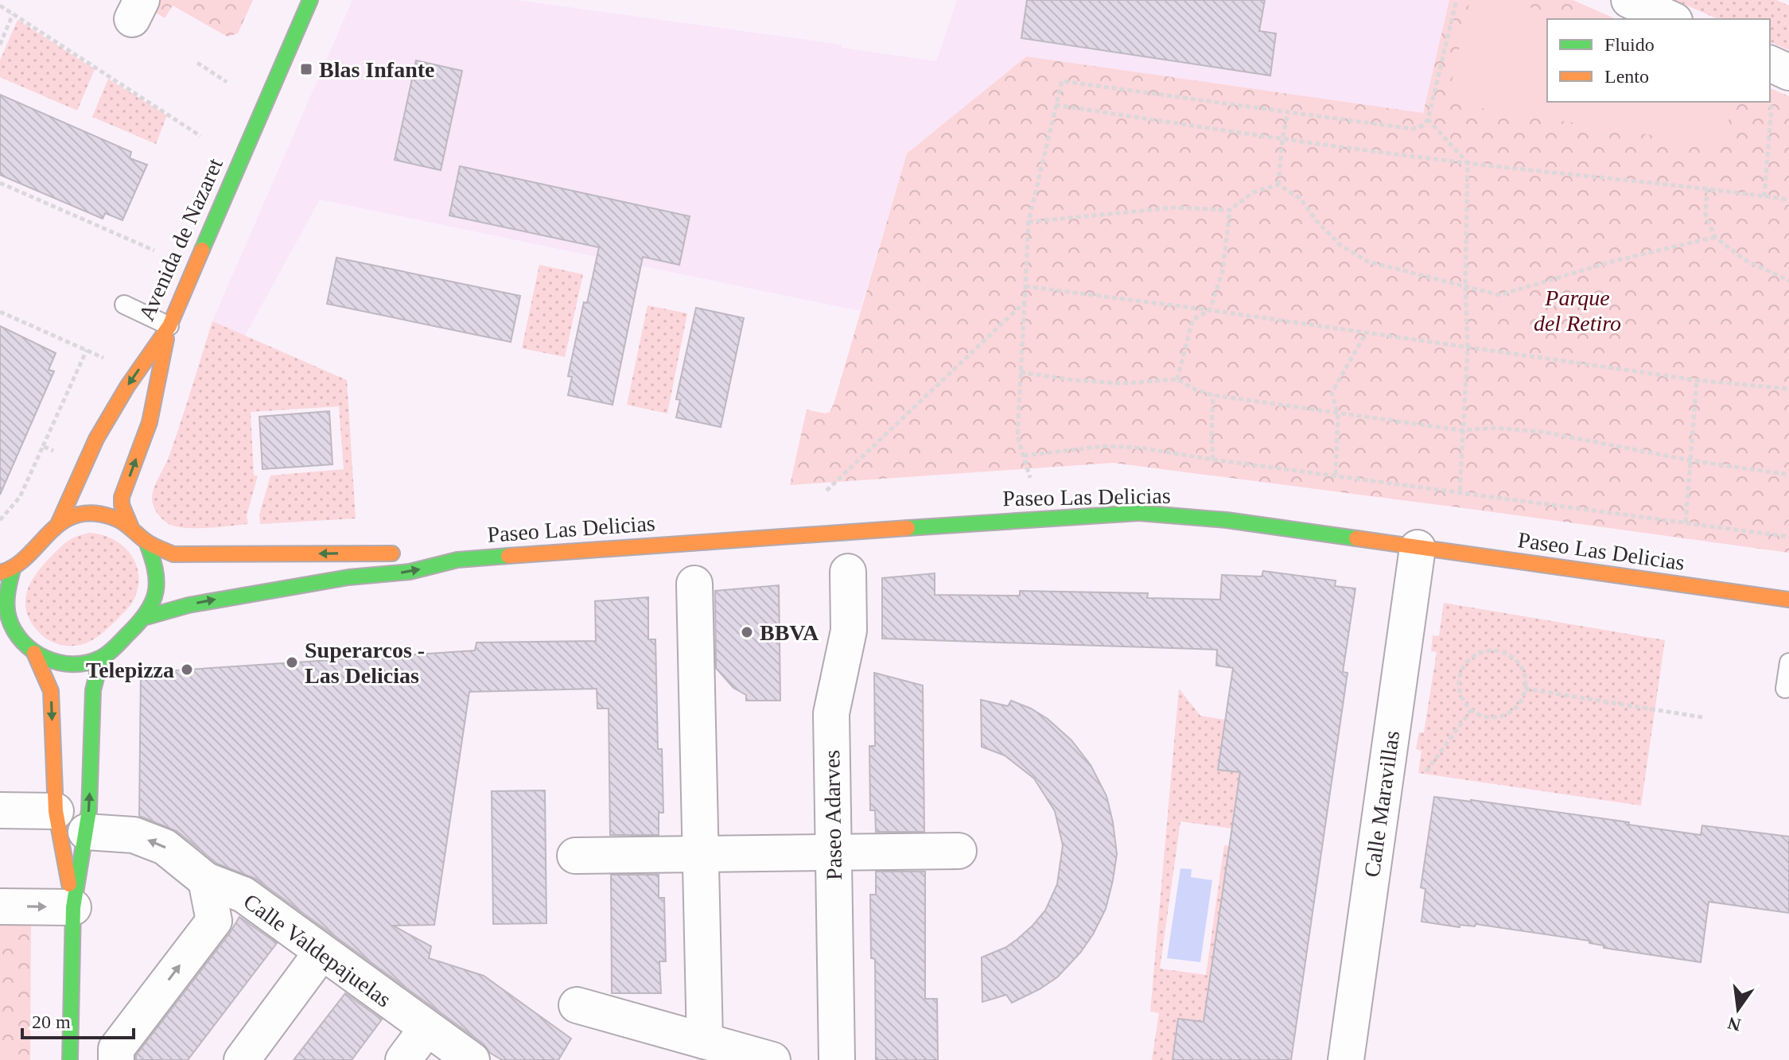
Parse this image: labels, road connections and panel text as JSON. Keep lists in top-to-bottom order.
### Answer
{
  "streets": {
    "street": [
      "Avenida de Nazaret",
      "Paseo Las Delicias",
      "Calle Maravillas",
      "Paseo Adarves",
      "Calle Valdepajuelas"
    ]
  },
  "crossings": [
    ["Avenida de Nazaret", "Paseo Las Delicias"],
    ["Paseo Las Delicias", "Calle Maravillas"]
  ],
  "parks": ["Parque del Retiro"],
  "places": {
    "transit": ["Blas Infante"],
    "other": ["BBVA", "Superarcos - Las Delicias", "Telepizza"]
  },
  "legend": ["Fluido", "Lento"],
  "scale_bar": "20 m",
  "north": "bottom"
}
